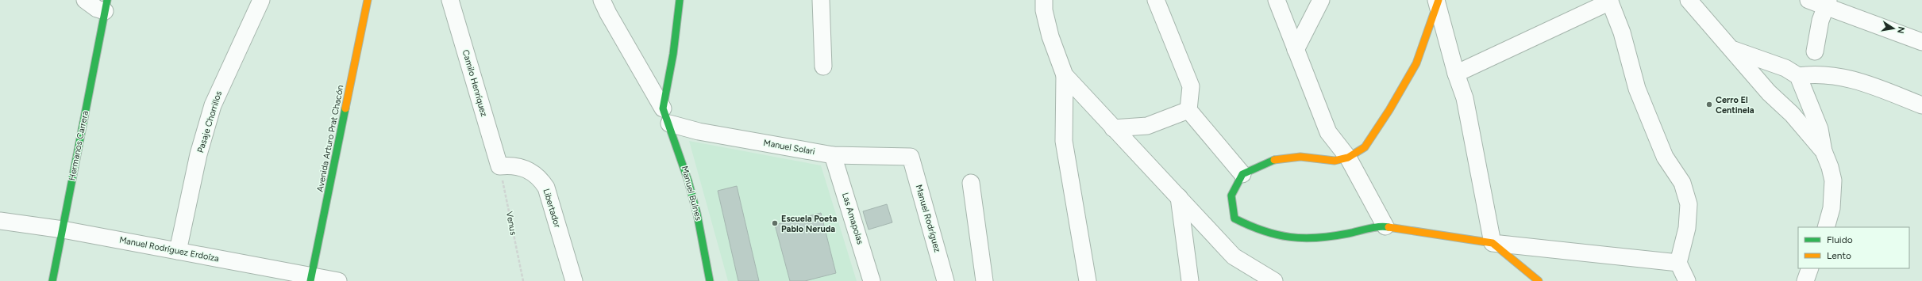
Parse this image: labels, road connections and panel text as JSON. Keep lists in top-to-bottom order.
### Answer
{
  "streets": {
    "street": [
      "Camilo Henríquez",
      "Pasaje Chorrillos",
      "Avenida Arturo Prat Chacón",
      "Hermanos Carrera",
      "Manuel Solari",
      "Manuel Bulnes",
      "Libertador",
      "Las Amapolas",
      "Manuel Rodríguez",
      "Manuel Rodríguez Erdoíza"
    ],
    "path": ["Venus"]
  },
  "crossings": [
    ["Camilo Henríquez", "Libertador"],
    ["Camilo Henríquez", "Venus"],
    ["Pasaje Chorrillos", "Manuel Rodríguez Erdoíza"],
    ["Avenida Arturo Prat Chacón", "Manuel Rodríguez Erdoíza"],
    ["Hermanos Carrera", "Manuel Rodríguez Erdoíza"],
    ["Manuel Solari", "Manuel Bulnes"],
    ["Manuel Solari", "Las Amapolas"],
    ["Manuel Solari", "Manuel Rodríguez"],
    ["Libertador", "Venus"]
  ],
  "places": ["Cerro El Centinela", "Escuela Poeta Pablo Neruda"],
  "legend": ["Fluido", "Lento"],
  "north": "right"
}
